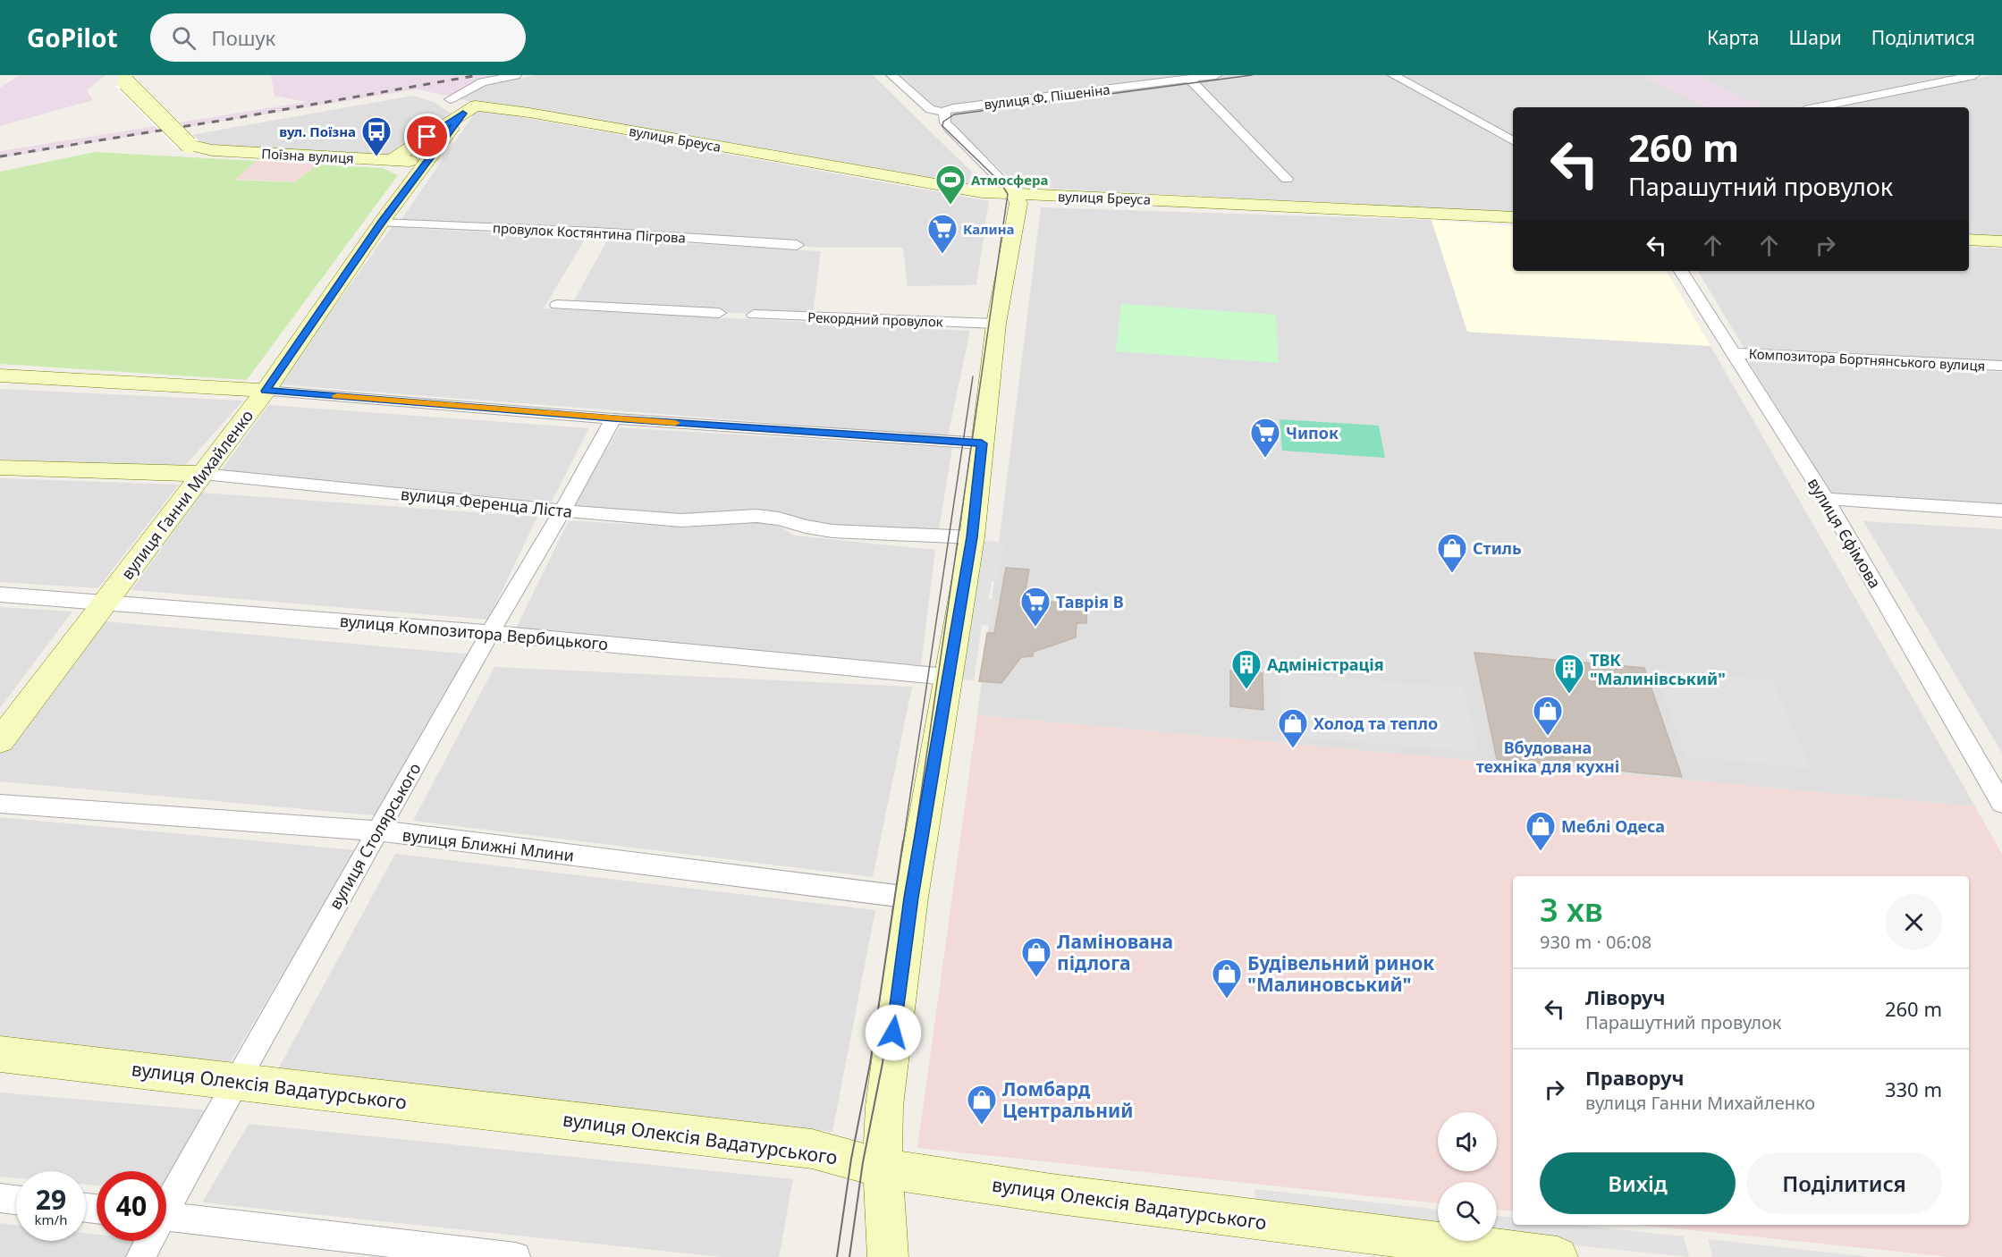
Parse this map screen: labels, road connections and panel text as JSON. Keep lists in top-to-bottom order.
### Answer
{
  "streets": {
    "street": [
      "вулиця Ф. Пішеніна",
      "вулиця Бреуса",
      "Поїзна вулиця",
      "провулок Костянтина Пігрова",
      "Рекордний провулок",
      "Композитора Бортнянського вулиця",
      "вулиця Ганни Михайленко",
      "вулиця Ференца Ліста",
      "вулиця Єфімова",
      "вулиця Композитора Вербицького",
      "вулиця Столярського",
      "вулиця Ближні Млини",
      "вулиця Олексія Вадатурського"
    ]
  },
  "crossings": [
    ["вулиця Бреуса", "вулиця Ганни Михайленко"],
    ["Поїзна вулиця", "вулиця Ганни Михайленко"],
    ["провулок Костянтина Пігрова", "вулиця Ганни Михайленко"],
    ["Композитора Бортнянського вулиця", "вулиця Єфімова"],
    ["вулиця Ганни Михайленко", "вулиця Ференца Ліста"],
    ["вулиця Ганни Михайленко", "вулиця Композитора Вербицького"],
    ["вулиця Ференца Ліста", "вулиця Столярського"],
    ["вулиця Композитора Вербицького", "вулиця Столярського"],
    ["вулиця Столярського", "вулиця Ближні Млини"],
    ["вулиця Столярського", "вулиця Олексія Вадатурського"]
  ],
  "places": {
    "bus stop": ["вул. Поїзна"],
    "sports": ["Атмосфера"],
    "supermarket": ["Калина", "Чипок", "Таврія В"],
    "shop": [
      "Стиль",
      "Вбудована техніка для кухні",
      "Холод та тепло",
      "Меблі Одеса",
      "Ламінована підлога",
      "Будівельний ринок \"Малиновський\"",
      "Ломбард Центральний"
    ],
    "building": ["Адміністрація", "ТВК \"Малинівський\""]
  },
  "page": {
    "header": "GoPilot",
    "search": "Пошук",
    "nav": ["Карта", "Шари", "Поділитися"],
    "turn": ["260 m", "Парашутний провулок"],
    "heading": ["3 хв", "930 m · 06:08"],
    "list": [
      {
        "name": "Ліворуч",
        "note": "Парашутний провулок",
        "value": "260 m"
      },
      {
        "name": "Праворуч",
        "note": "вулиця Ганни Михайленко",
        "value": "330 m"
      }
    ],
    "buttons": ["Вихід", "Поділитися"],
    "speed": "29 km/h",
    "limit": "40"
  }
}
